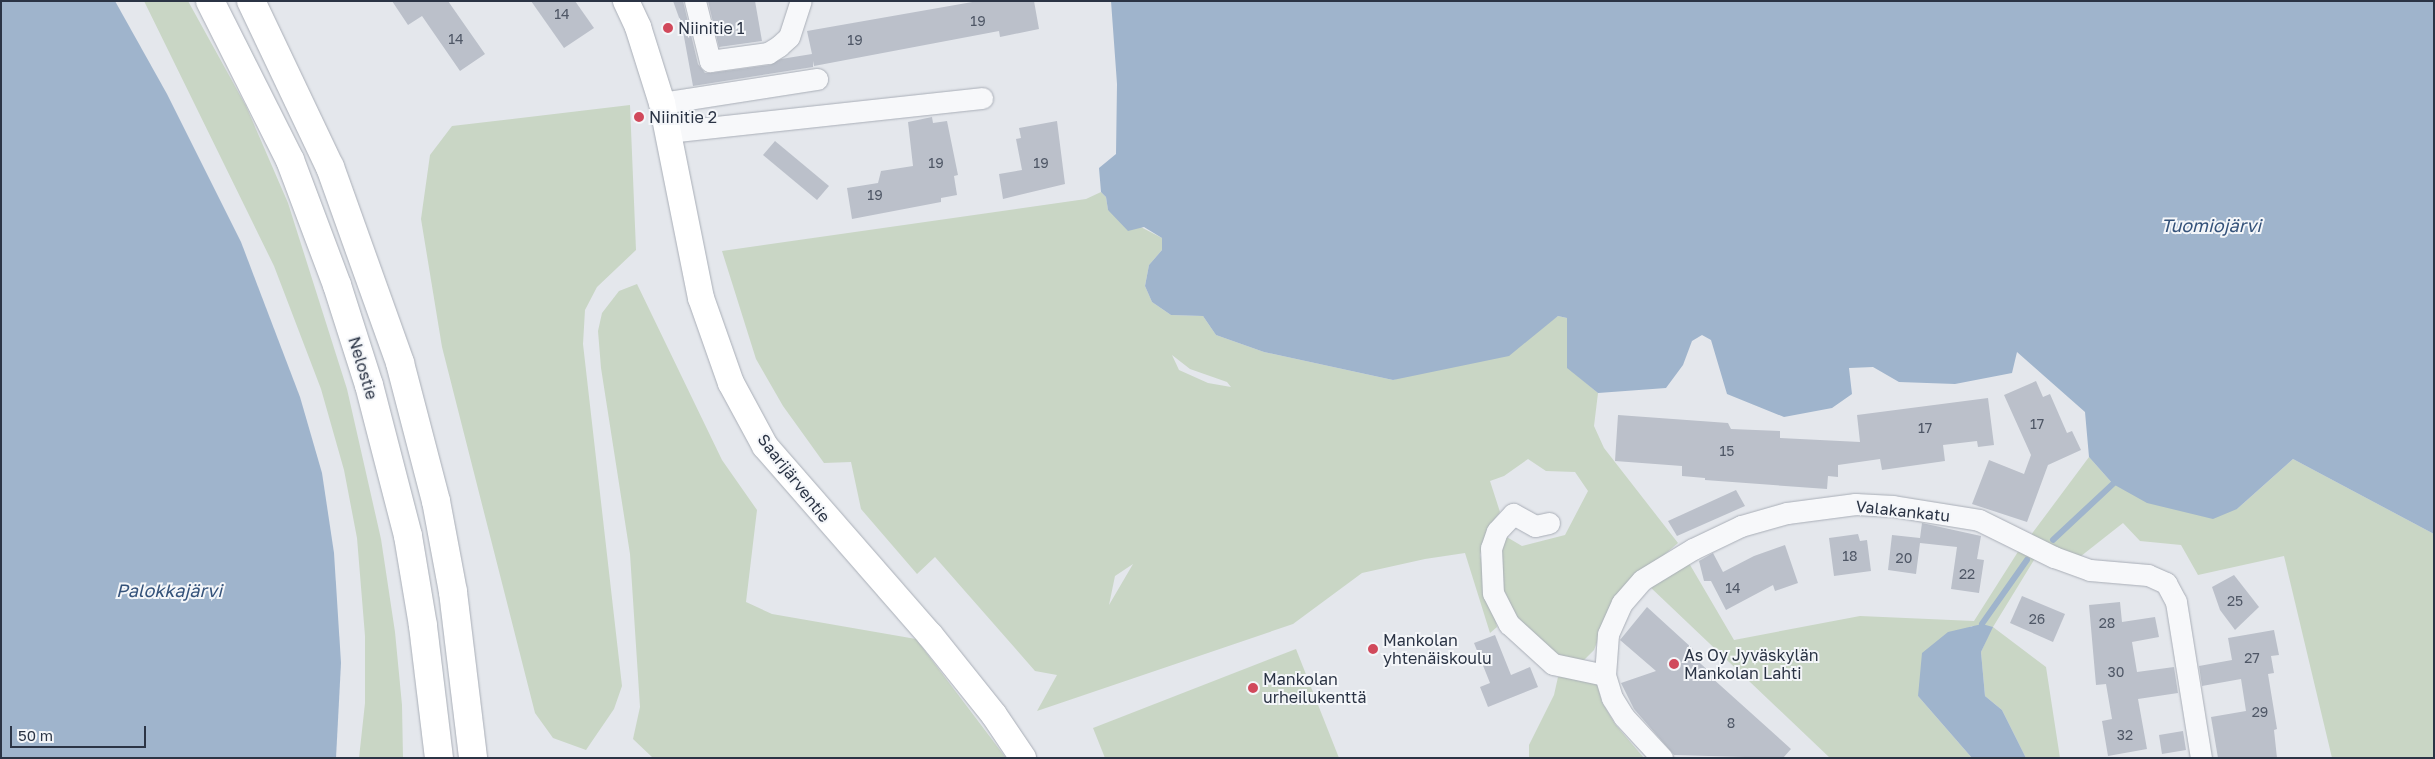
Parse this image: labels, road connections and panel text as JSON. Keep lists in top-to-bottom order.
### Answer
{
  "streets": {
    "highway": ["Nelostie"],
    "main road": ["Saarijärventie"],
    "street": ["Valakankatu"]
  },
  "water": ["Tuomiojärvi", "Palokkajärvi"],
  "places": [
    "Niinitie 1",
    "Niinitie 2",
    "Mankolan yhtenäiskoulu",
    "As Oy Jyväskylän Mankolan Lahti",
    "Mankolan urheilukenttä"
  ],
  "house_numbers": [
    "14",
    "19",
    "14",
    "19",
    "19",
    "19",
    "19",
    "17",
    "17",
    "15",
    "18",
    "20",
    "22",
    "14",
    "25",
    "26",
    "28",
    "27",
    "30",
    "29",
    "8",
    "32"
  ],
  "scale_bar": "50 m"
}
